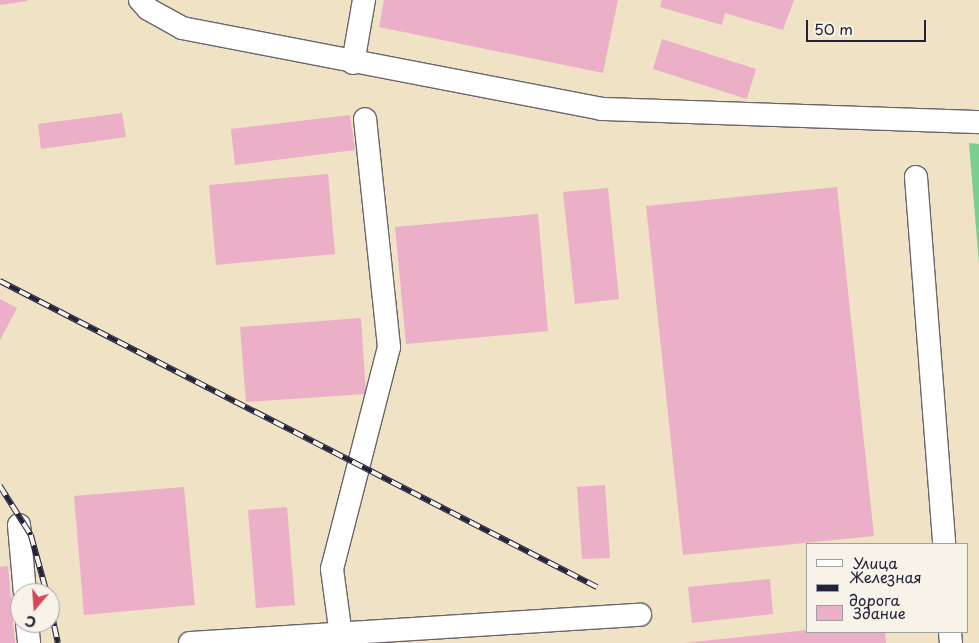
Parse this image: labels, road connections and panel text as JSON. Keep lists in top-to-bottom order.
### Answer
{
  "legend": ["Улица", "Железная дорога", "Здание"],
  "scale_bar": "50 m",
  "north": "bottom"
}
